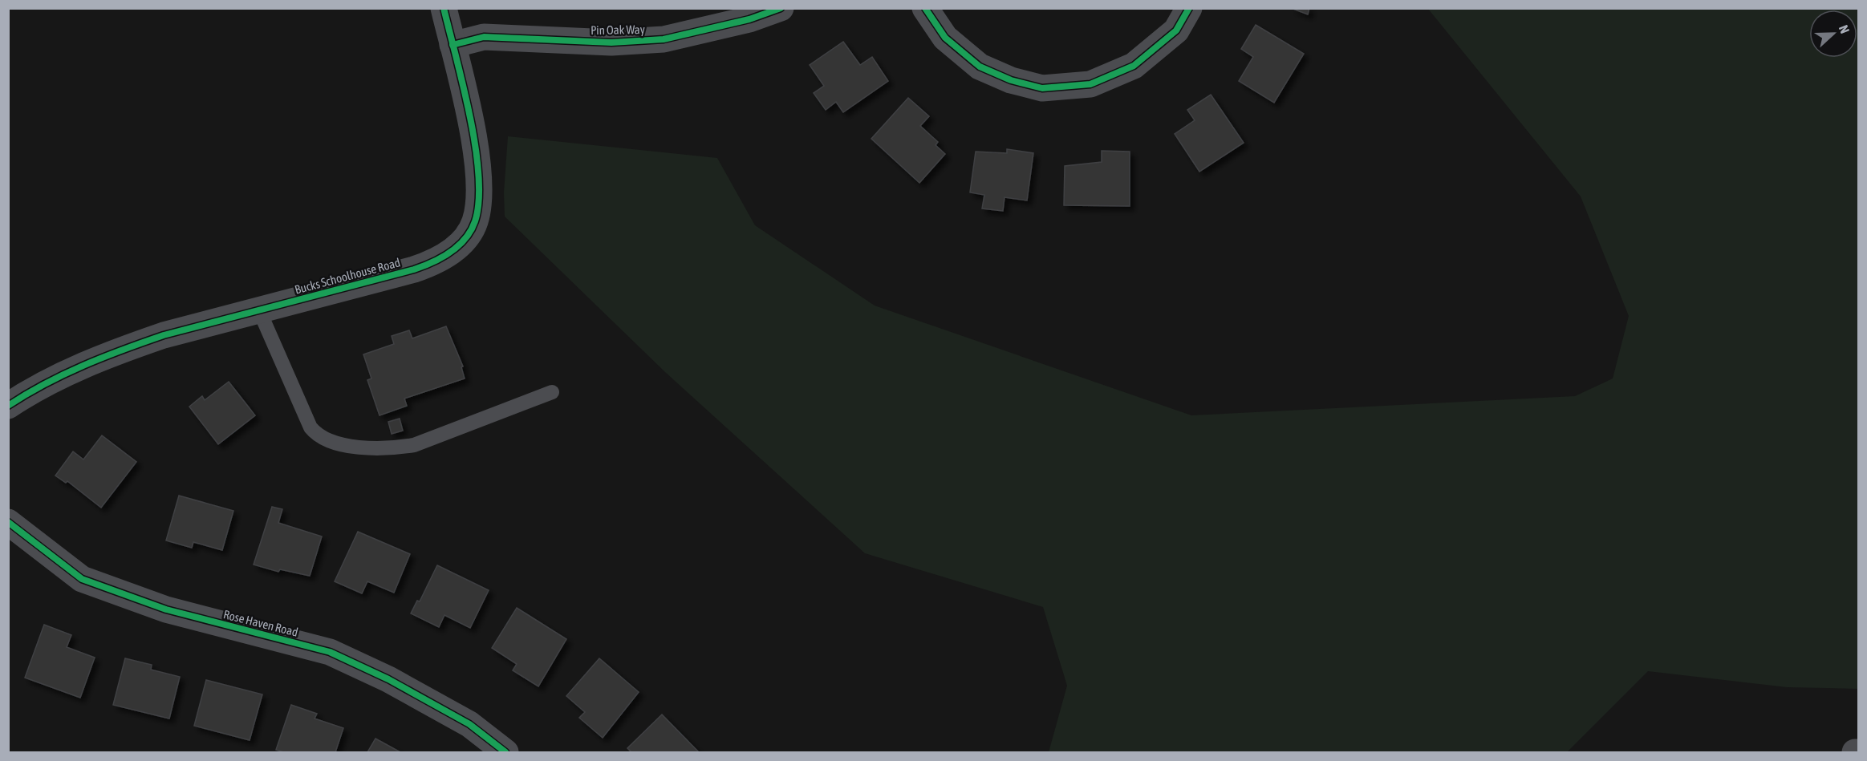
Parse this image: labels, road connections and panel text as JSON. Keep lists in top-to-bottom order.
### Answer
{
  "streets": {
    "street": ["Pin Oak Way", "Bucks Schoolhouse Road", "Rose Haven Road"]
  },
  "crossings": [
    ["Pin Oak Way", "Bucks Schoolhouse Road"]
  ],
  "north": "right"
}
